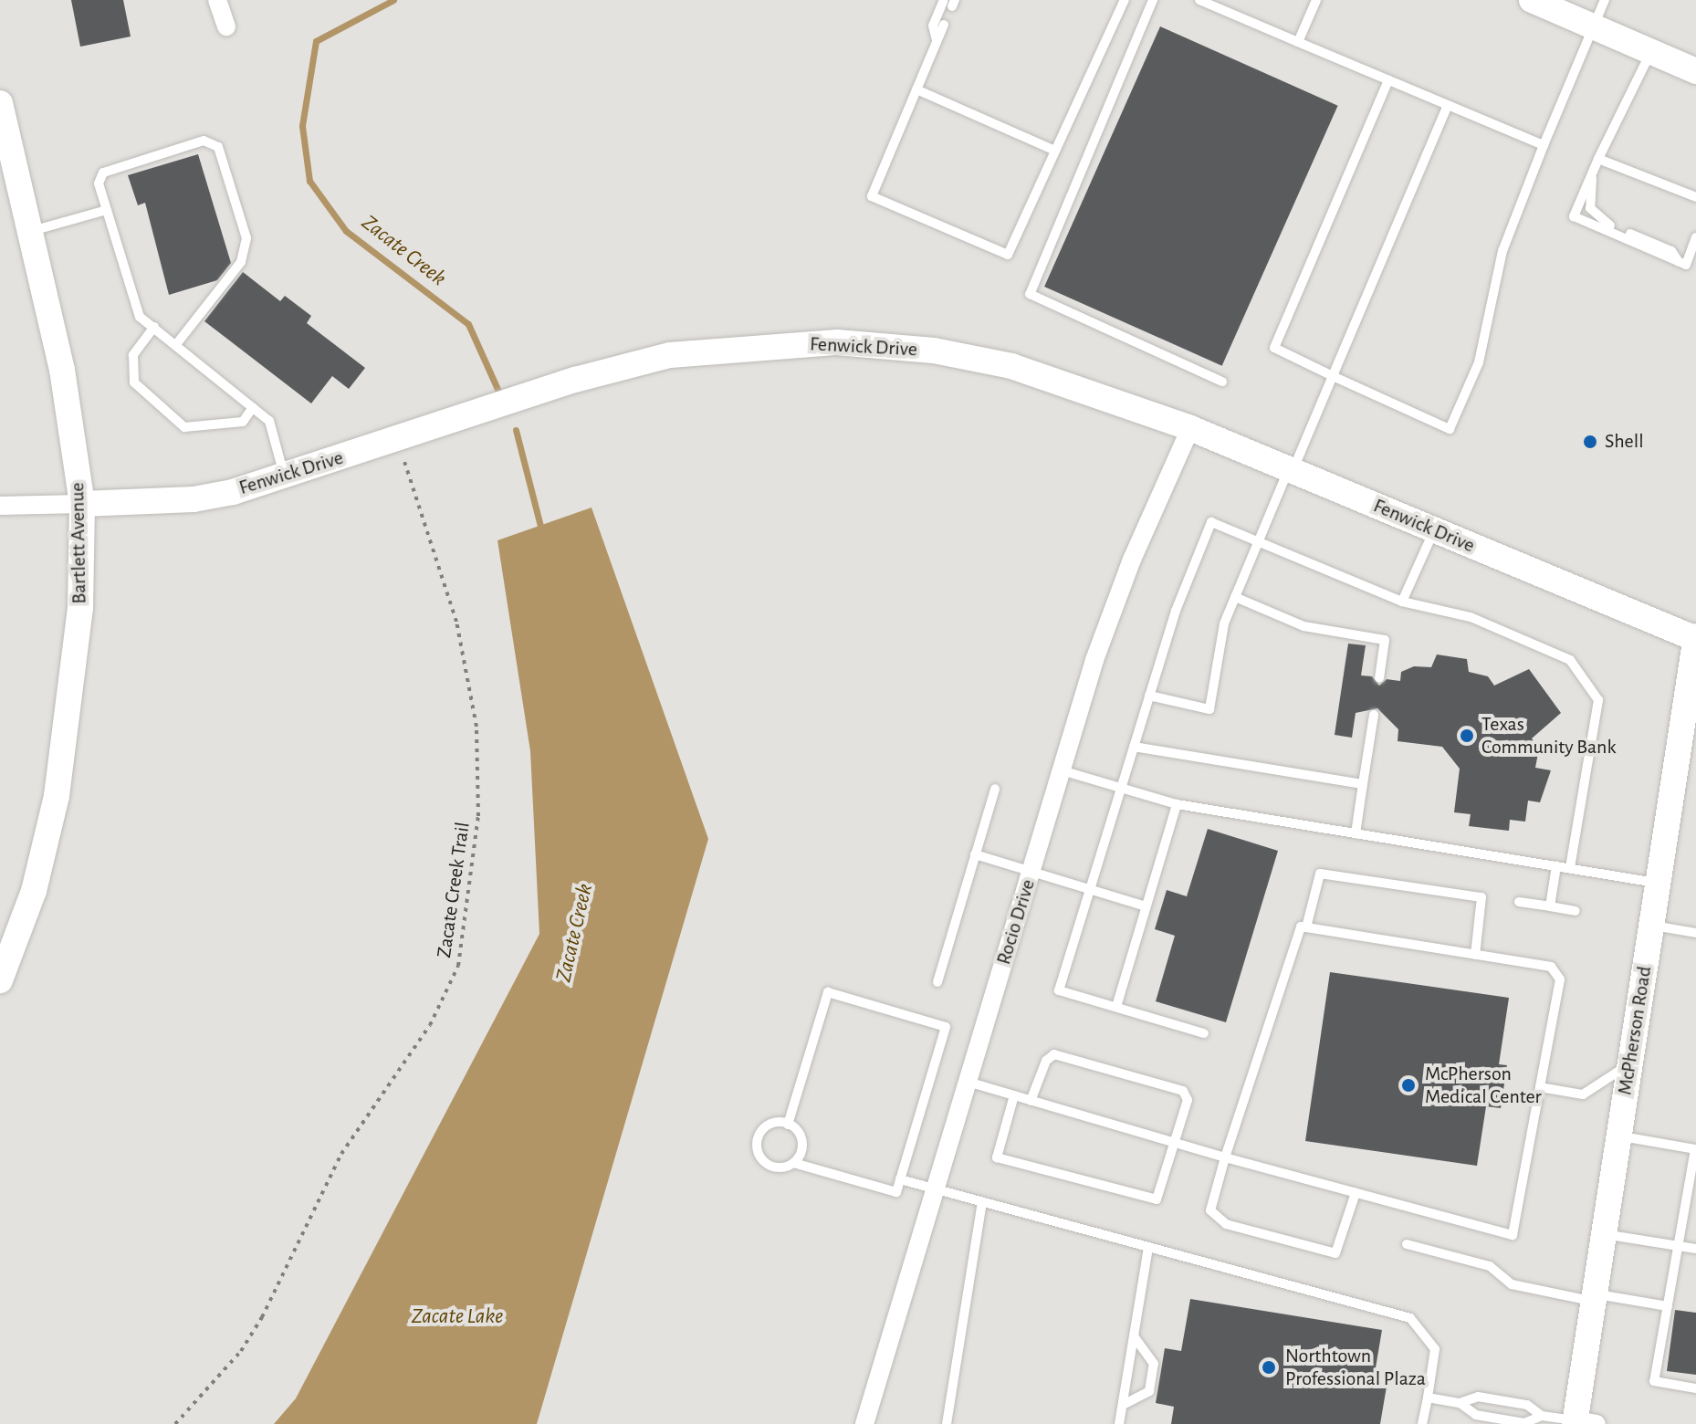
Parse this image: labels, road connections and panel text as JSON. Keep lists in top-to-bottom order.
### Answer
{
  "streets": {
    "main road": ["Fenwick Drive", "Bartlett Avenue", "McPherson Road"],
    "street": ["Rocio Drive"],
    "path": ["Zacate Creek Trail"]
  },
  "crossings": [
    ["Fenwick Drive", "Bartlett Avenue"],
    ["Fenwick Drive", "Rocio Drive"],
    ["Fenwick Drive", "McPherson Road"]
  ],
  "water": ["Zacate Creek", "Zacate Lake"],
  "places": [
    "Shell",
    "Texas Community Bank",
    "McPherson Medical Center",
    "Northtown Professional Plaza"
  ]
}
